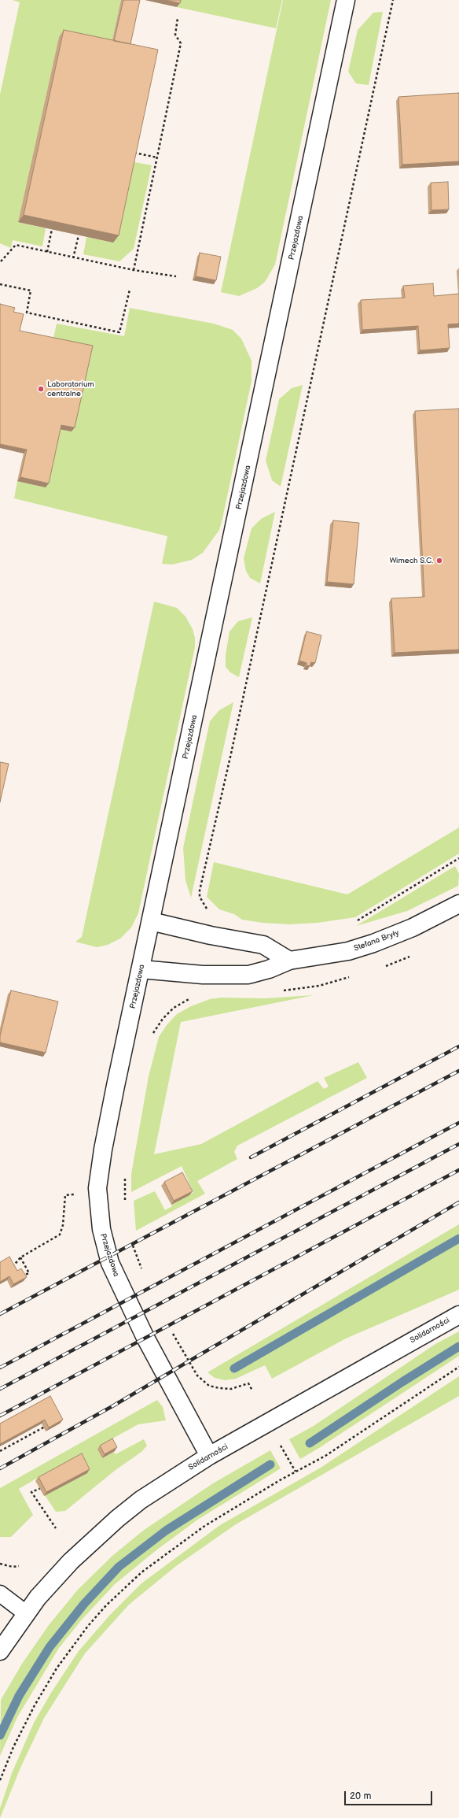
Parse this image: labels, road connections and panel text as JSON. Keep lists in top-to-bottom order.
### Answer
{
  "streets": {
    "street": ["Przejazdowa", "Stefana Bryły", "Solidarności"]
  },
  "crossings": [
    ["Przejazdowa", "Stefana Bryły"],
    ["Przejazdowa", "Solidarności"]
  ],
  "places": ["Laboratorium centralne", "Wimech S.C."],
  "scale_bar": "20 m"
}
